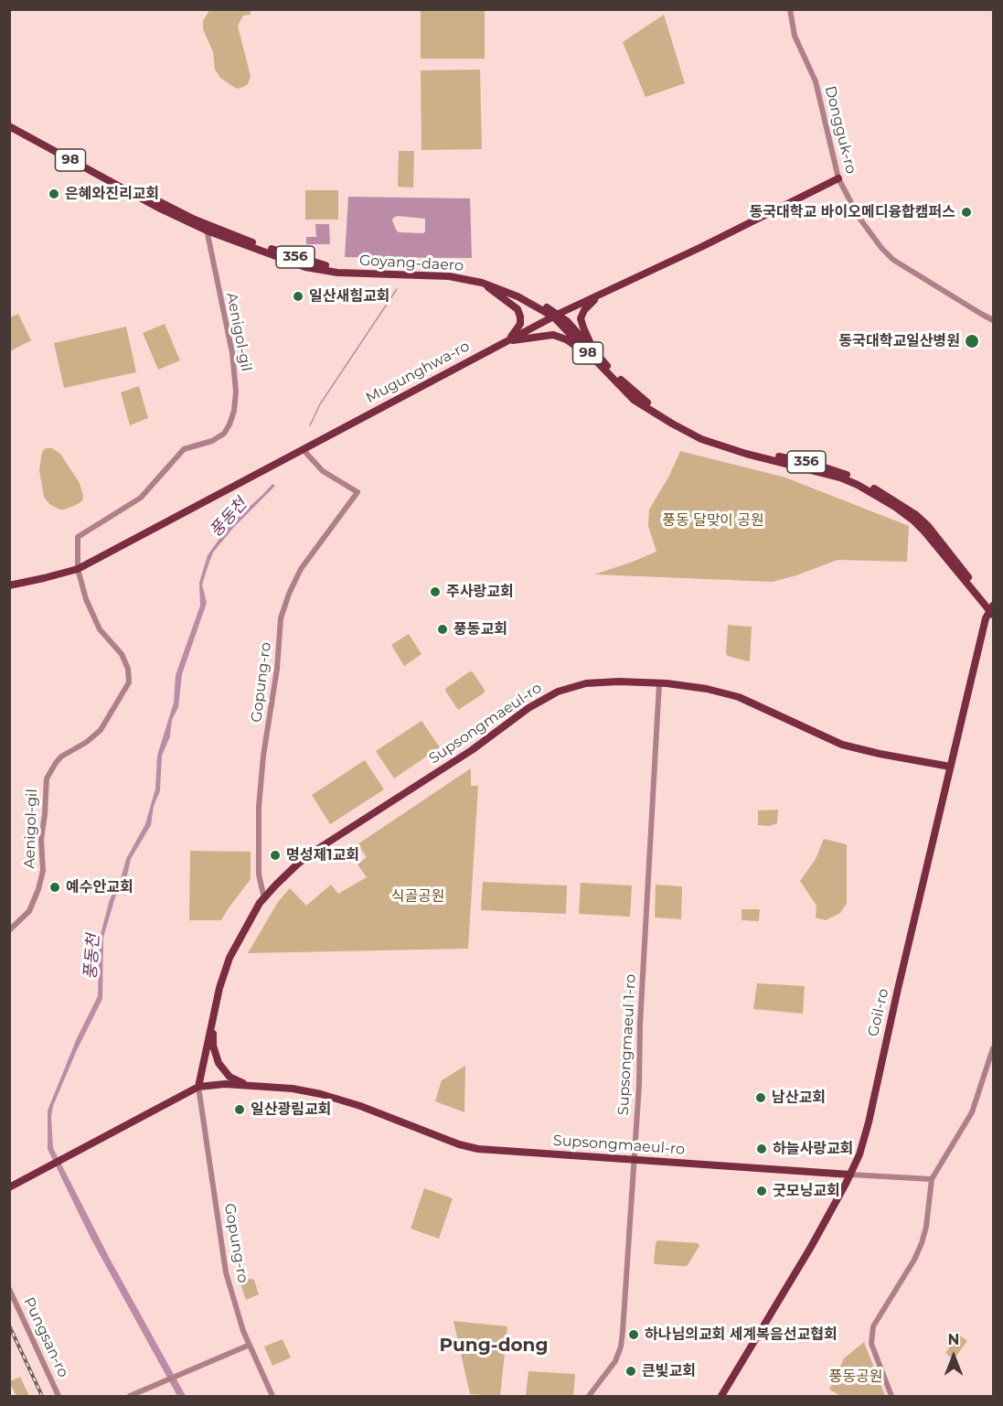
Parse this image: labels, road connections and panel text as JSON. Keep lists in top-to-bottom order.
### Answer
{
  "streets": {
    "main road": [
      "98",
      "356",
      "Goyang-daero",
      "Mugunghwa-ro",
      "Supsongmaeul-ro",
      "Goil-ro"
    ],
    "street": [
      "Dongguk-ro",
      "Aenigol-gil",
      "Gopung-ro",
      "Supsongmaeul 1-ro",
      "Pungsan-ro"
    ]
  },
  "crossings": [
    ["Dongguk-ro", "Mugunghwa-ro"],
    ["Goyang-daero", "Aenigol-gil"],
    ["Goyang-daero", "Mugunghwa-ro"],
    ["Goyang-daero", "Goil-ro"],
    ["Aenigol-gil", "Mugunghwa-ro"],
    ["Mugunghwa-ro", "Gopung-ro"],
    ["Gopung-ro", "Supsongmaeul-ro"],
    ["Supsongmaeul-ro", "Goil-ro"],
    ["Supsongmaeul-ro", "Supsongmaeul 1-ro"]
  ],
  "districts": ["Pung-dong"],
  "water": ["풍동천"],
  "parks": ["풍동 달맞이 공원", "식골공원", "풍동공원"],
  "places": [
    "은혜와진리교회",
    "동국대학교 바이오메디융합캠퍼스",
    "일산새힘교회",
    "동국대학교일산병원",
    "주사랑교회",
    "풍동교회",
    "명성제1교회",
    "예수안교회",
    "남산교회",
    "일산광림교회",
    "하늘사랑교회",
    "굿모닝교회",
    "하나님의교회 세계복음선교협회",
    "큰빛교회"
  ],
  "north": "top"
}
